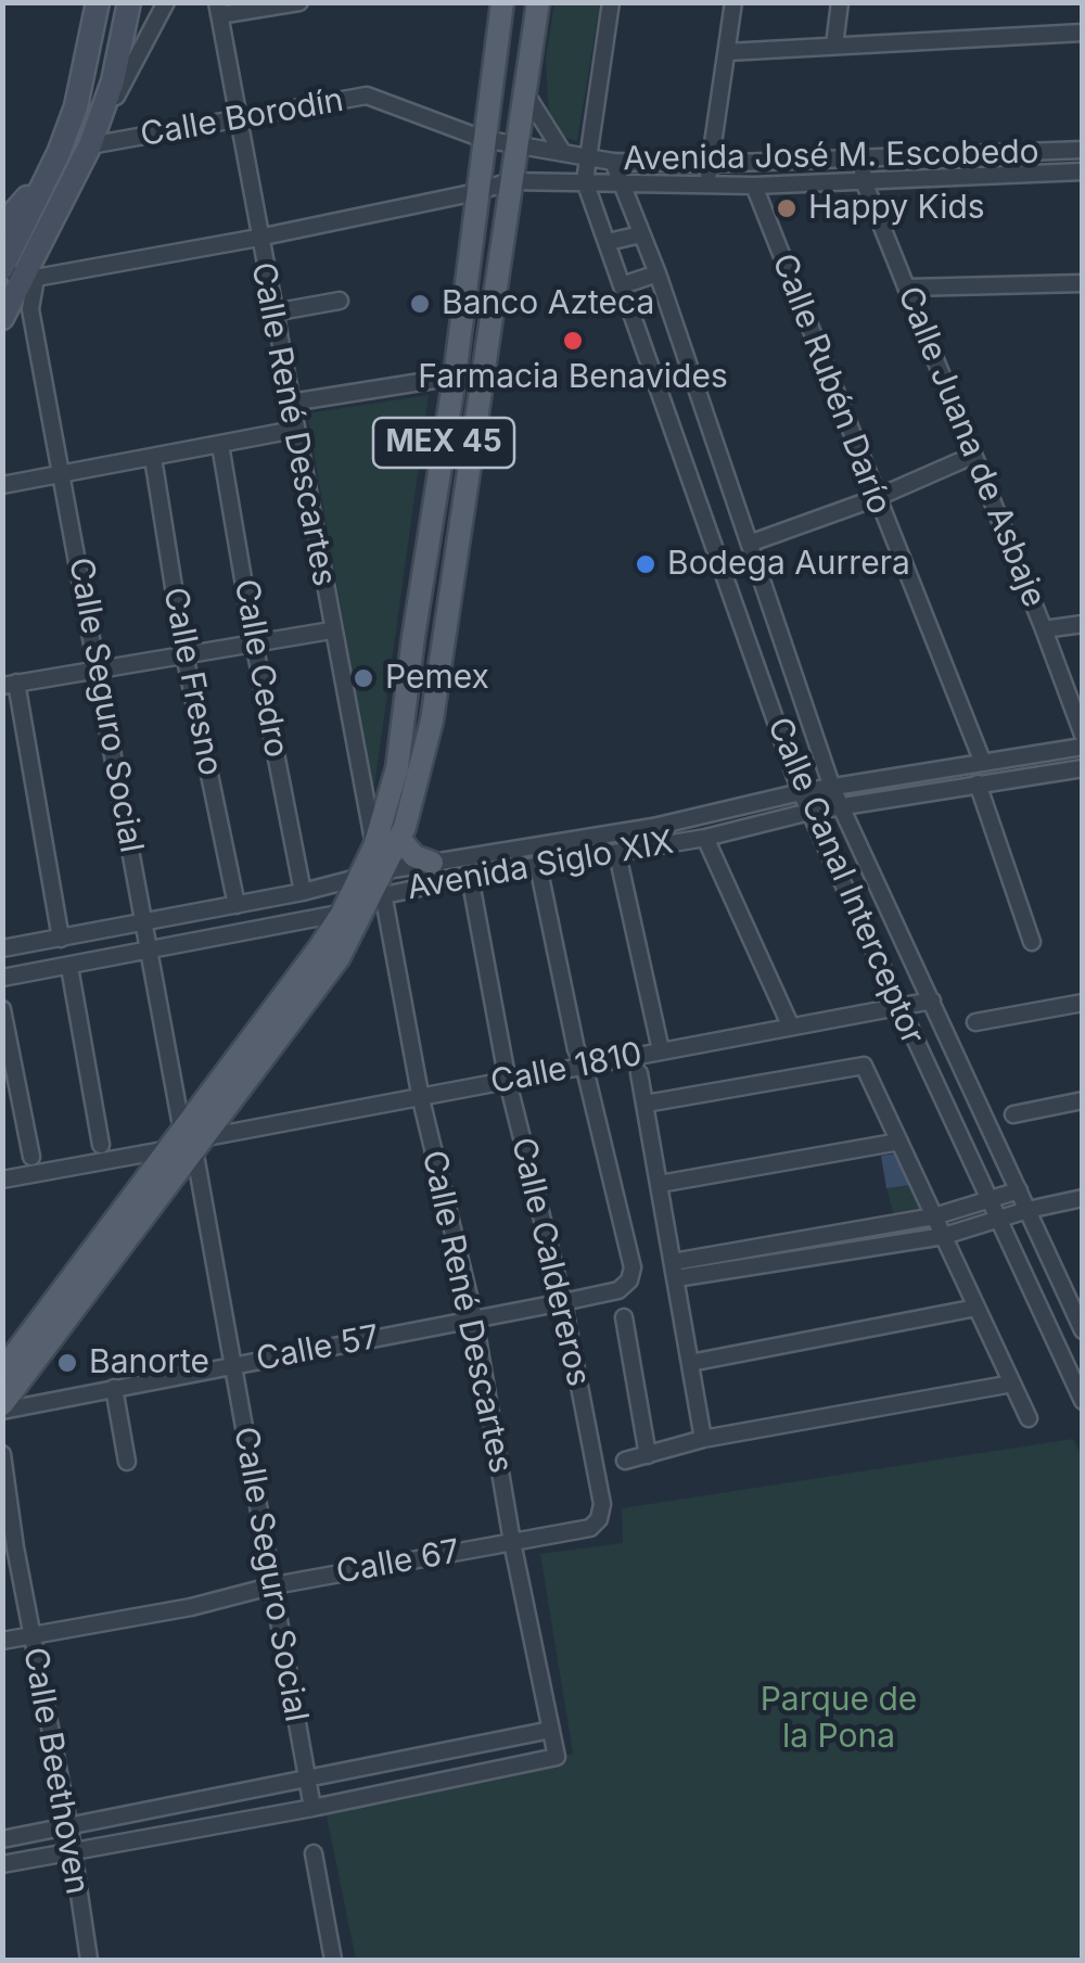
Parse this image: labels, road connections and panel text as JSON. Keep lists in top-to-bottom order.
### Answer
{
  "streets": {
    "main road": ["MEX 45"],
    "street": [
      "Calle Borodín",
      "Avenida José M. Escobedo",
      "Calle Rubén Darío",
      "Calle René Descartes",
      "Calle Juana de Asbaje",
      "Calle Cedro",
      "Calle Fresno",
      "Calle Seguro Social",
      "Avenida Siglo XIX",
      "Calle Canal Interceptor",
      "Calle 1810",
      "Calle Caldereros",
      "Calle 57",
      "Calle 67",
      "Calle Beethoven"
    ]
  },
  "crossings": [
    ["Calle Borodín", "Avenida José M. Escobedo"],
    ["Calle Borodín", "Calle René Descartes"],
    ["Calle Borodín", "MEX 45"],
    ["Avenida José M. Escobedo", "Calle Rubén Darío"],
    ["Avenida José M. Escobedo", "Calle René Descartes"],
    ["Avenida José M. Escobedo", "MEX 45"],
    ["Avenida José M. Escobedo", "Calle Juana de Asbaje"],
    ["Avenida José M. Escobedo", "Calle Seguro Social"],
    ["Avenida José M. Escobedo", "Calle Canal Interceptor"],
    ["Calle Rubén Darío", "Avenida Siglo XIX"],
    ["Calle René Descartes", "MEX 45"],
    ["Calle René Descartes", "Calle Seguro Social"],
    ["Calle René Descartes", "Avenida Siglo XIX"],
    ["Calle René Descartes", "Calle 1810"],
    ["Calle René Descartes", "Calle 57"],
    ["Calle René Descartes", "Calle 67"],
    ["MEX 45", "Calle Seguro Social"],
    ["MEX 45", "Avenida Siglo XIX"],
    ["MEX 45", "Calle 1810"],
    ["MEX 45", "Calle 57"],
    ["Calle Cedro", "Avenida Siglo XIX"],
    ["Calle Fresno", "Avenida Siglo XIX"],
    ["Calle Seguro Social", "Avenida Siglo XIX"],
    ["Calle Seguro Social", "Calle 1810"],
    ["Calle Seguro Social", "Calle 57"],
    ["Calle Seguro Social", "Calle 67"],
    ["Avenida Siglo XIX", "Calle Canal Interceptor"],
    ["Avenida Siglo XIX", "Calle Caldereros"],
    ["Calle Canal Interceptor", "Calle 1810"],
    ["Calle 1810", "Calle Caldereros"],
    ["Calle 1810", "Calle 57"],
    ["Calle Caldereros", "Calle 57"],
    ["Calle Caldereros", "Calle 67"],
    ["Calle 67", "Calle Beethoven"]
  ],
  "parks": ["Parque de la Pona"],
  "places": [
    "Happy Kids",
    "Banco Azteca",
    "Farmacia Benavides",
    "Bodega Aurrera",
    "Pemex",
    "Banorte"
  ]
}
